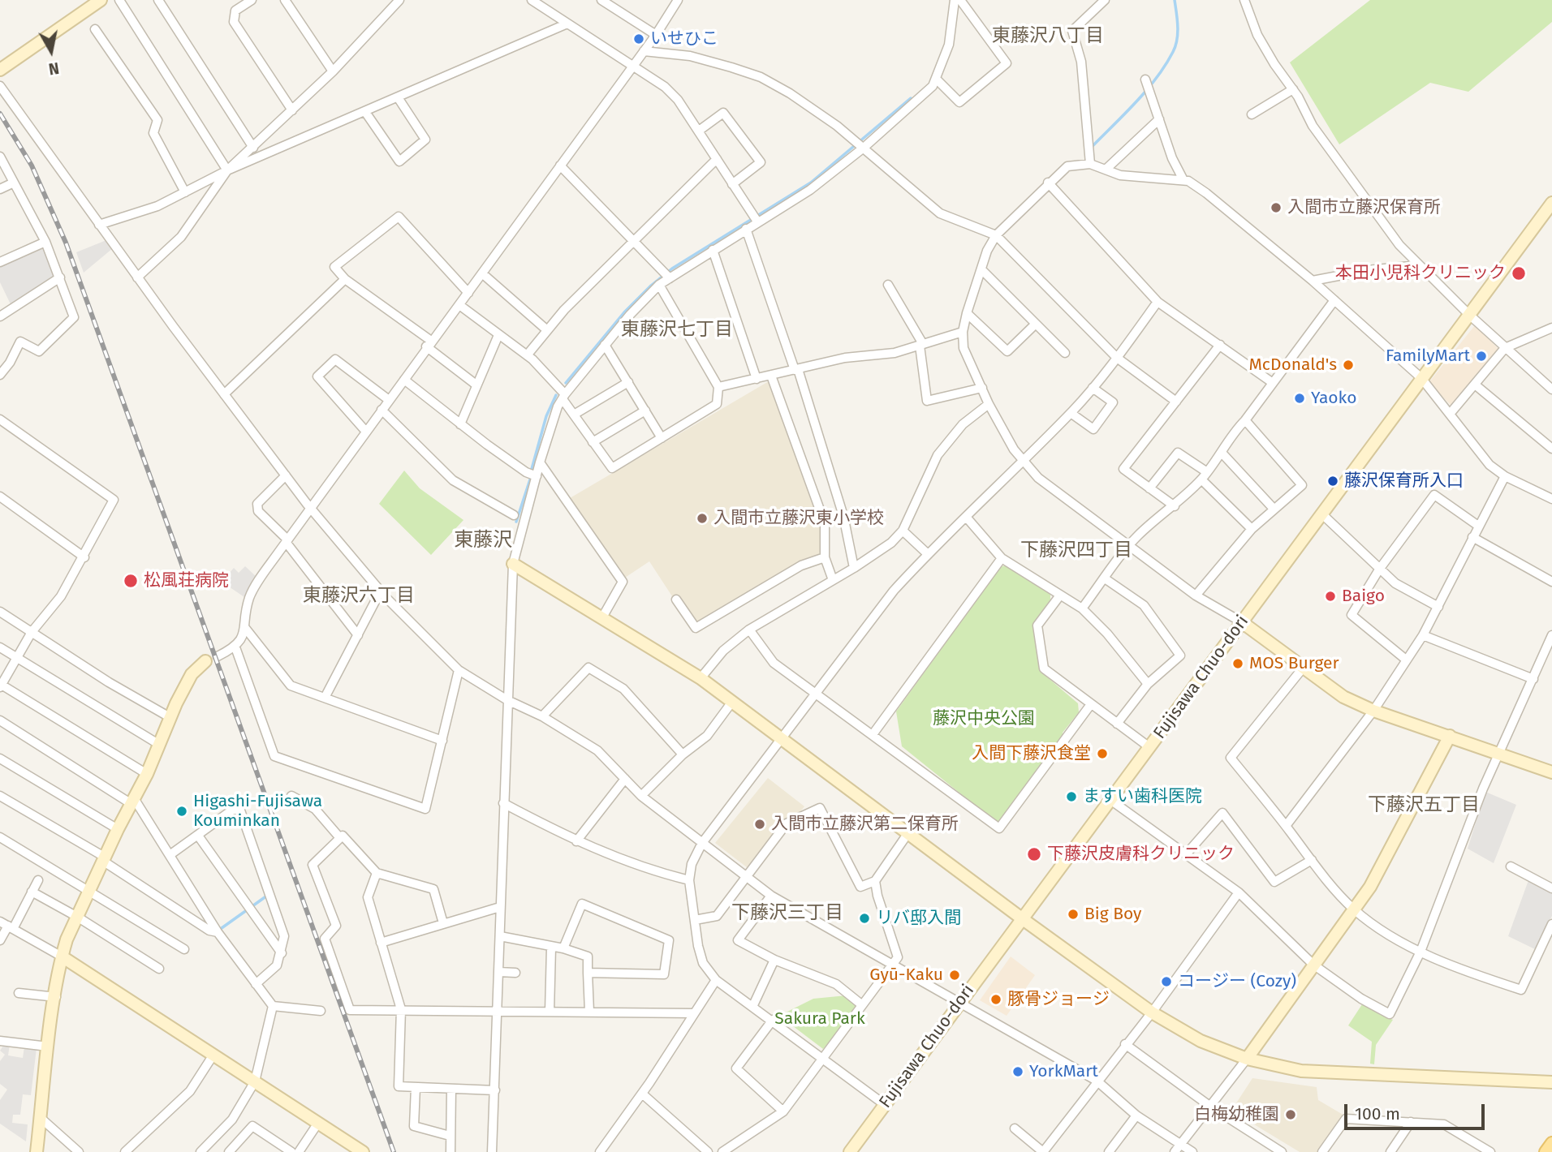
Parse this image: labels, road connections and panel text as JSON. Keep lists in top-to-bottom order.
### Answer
{
  "streets": {
    "street": ["Fujisawa Chuo-dori"]
  },
  "districts": [
    "東藤沢八丁目",
    "東藤沢七丁目",
    "東藤沢",
    "下藤沢四丁目",
    "東藤沢六丁目",
    "下藤沢五丁目",
    "下藤沢三丁目"
  ],
  "parks": ["藤沢中央公園", "Sakura Park"],
  "places": [
    "いせひこ",
    "入間市立藤沢保育所",
    "本田小児科クリニック",
    "FamilyMart",
    "McDonald's",
    "Yaoko",
    "藤沢保育所入口",
    "入間市立藤沢東小学校",
    "松風荘病院",
    "Baigo",
    "MOS Burger",
    "入間下藤沢食堂",
    "ますい歯科医院",
    "Higashi-Fujisawa Kouminkan",
    "入間市立藤沢第二保育所",
    "下藤沢皮膚科クリニック",
    "Big Boy",
    "リバ邸入間",
    "Gyū-Kaku",
    "コージー (Cozy)",
    "豚骨ジョージ",
    "YorkMart",
    "白梅幼稚園"
  ],
  "scale_bar": "100 m",
  "north": "bottom"
}
